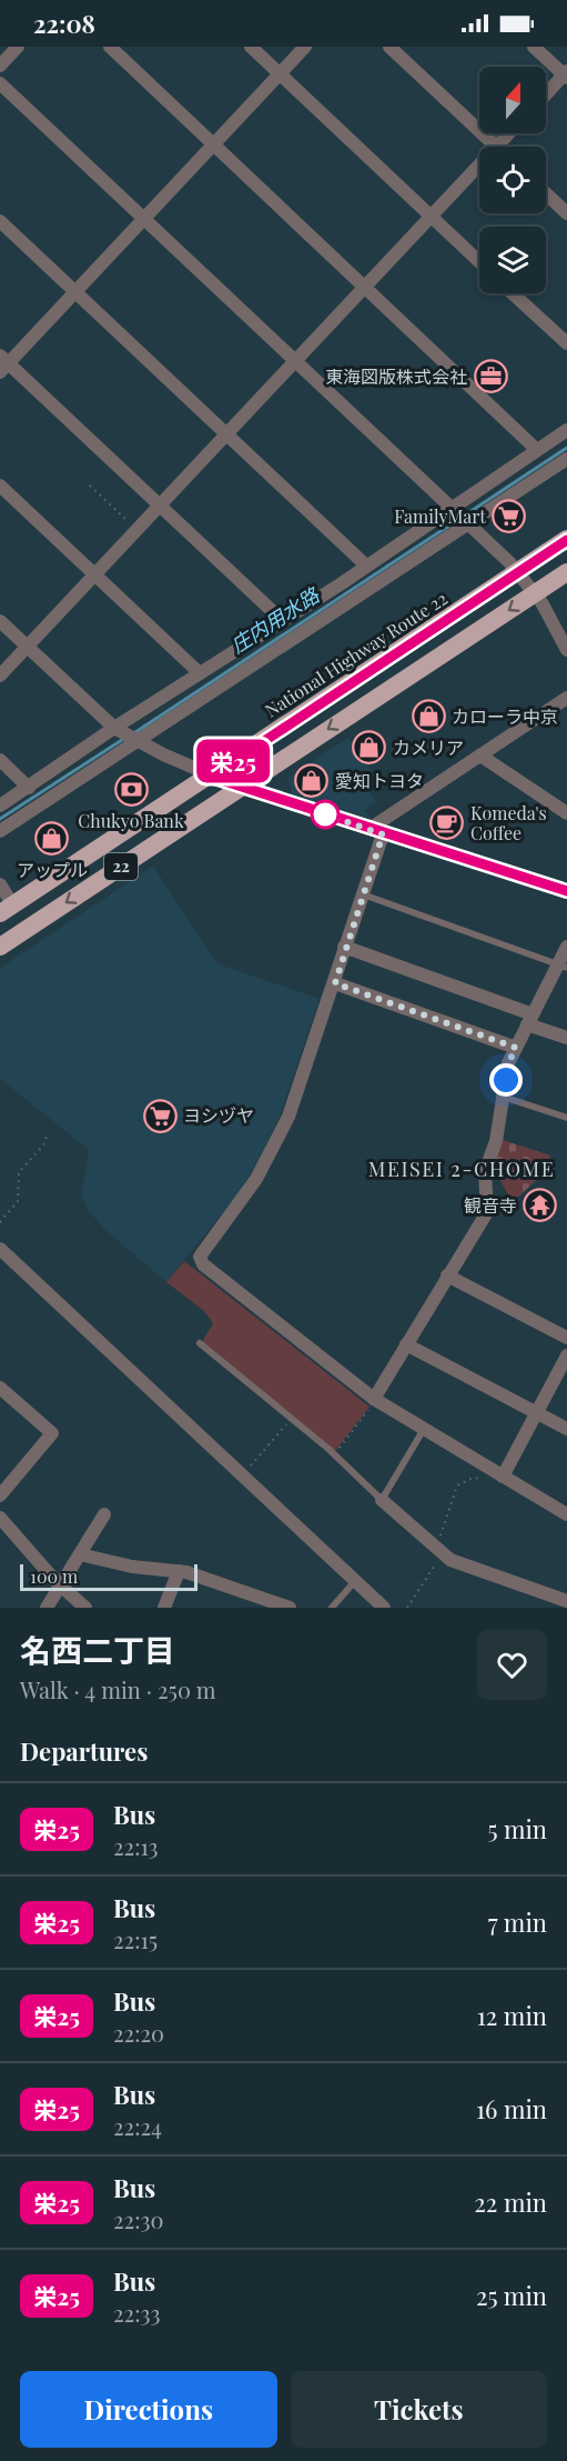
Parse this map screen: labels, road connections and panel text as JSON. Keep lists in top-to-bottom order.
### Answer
{
  "streets": {
    "highway": ["National Highway Route 22", "22"]
  },
  "districts": ["MEISEI 2-CHOME"],
  "water": ["庄内用水路"],
  "places": {
    "office": ["東海図版株式会社"],
    "supermarket": ["FamilyMart", "ヨシヅヤ"],
    "shop": [
      "カローラ中京",
      "カメリア",
      "愛知トヨタ",
      "アップル"
    ],
    "bank": ["Chukyo Bank"],
    "cafe": ["Komeda's Coffee"],
    "temple": ["観音寺"]
  },
  "lines": ["bus line 栄25"],
  "scale_bar": "100 m",
  "north": "top",
  "page": {
    "status": "22:08",
    "on_map": "栄25",
    "scale": "100 m",
    "heading": [
      ["名西二丁目", "Walk · 4 min · 250 m"],
      "Departures"
    ],
    "list": [
      {
        "mark": "栄25",
        "name": "Bus",
        "note": "22:13",
        "value": "5 min"
      },
      {
        "mark": "栄25",
        "name": "Bus",
        "note": "22:15",
        "value": "7 min"
      },
      {
        "mark": "栄25",
        "name": "Bus",
        "note": "22:20",
        "value": "12 min"
      },
      {
        "mark": "栄25",
        "name": "Bus",
        "note": "22:24",
        "value": "16 min"
      },
      {
        "mark": "栄25",
        "name": "Bus",
        "note": "22:30",
        "value": "22 min"
      },
      {
        "mark": "栄25",
        "name": "Bus",
        "note": "22:33",
        "value": "25 min"
      }
    ],
    "buttons": ["Directions", "Tickets"]
  }
}
